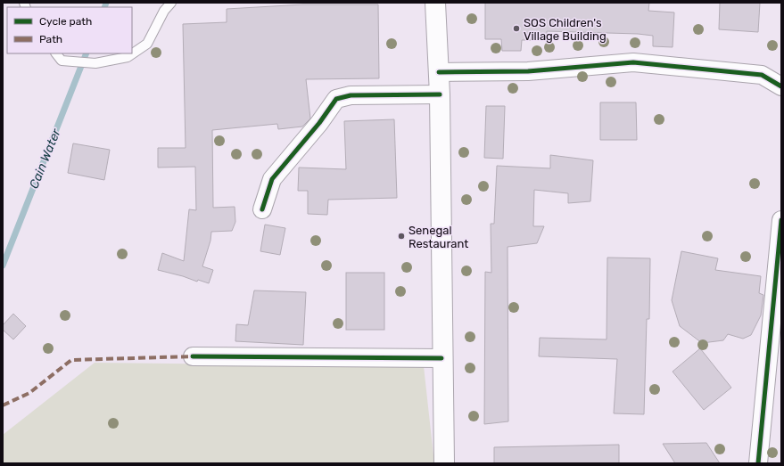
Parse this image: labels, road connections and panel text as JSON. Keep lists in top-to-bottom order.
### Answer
{
  "water": ["Cain Water"],
  "places": ["SOS Children's Village Building", "Senegal Restaurant"],
  "legend": ["Cycle path", "Path"]
}
